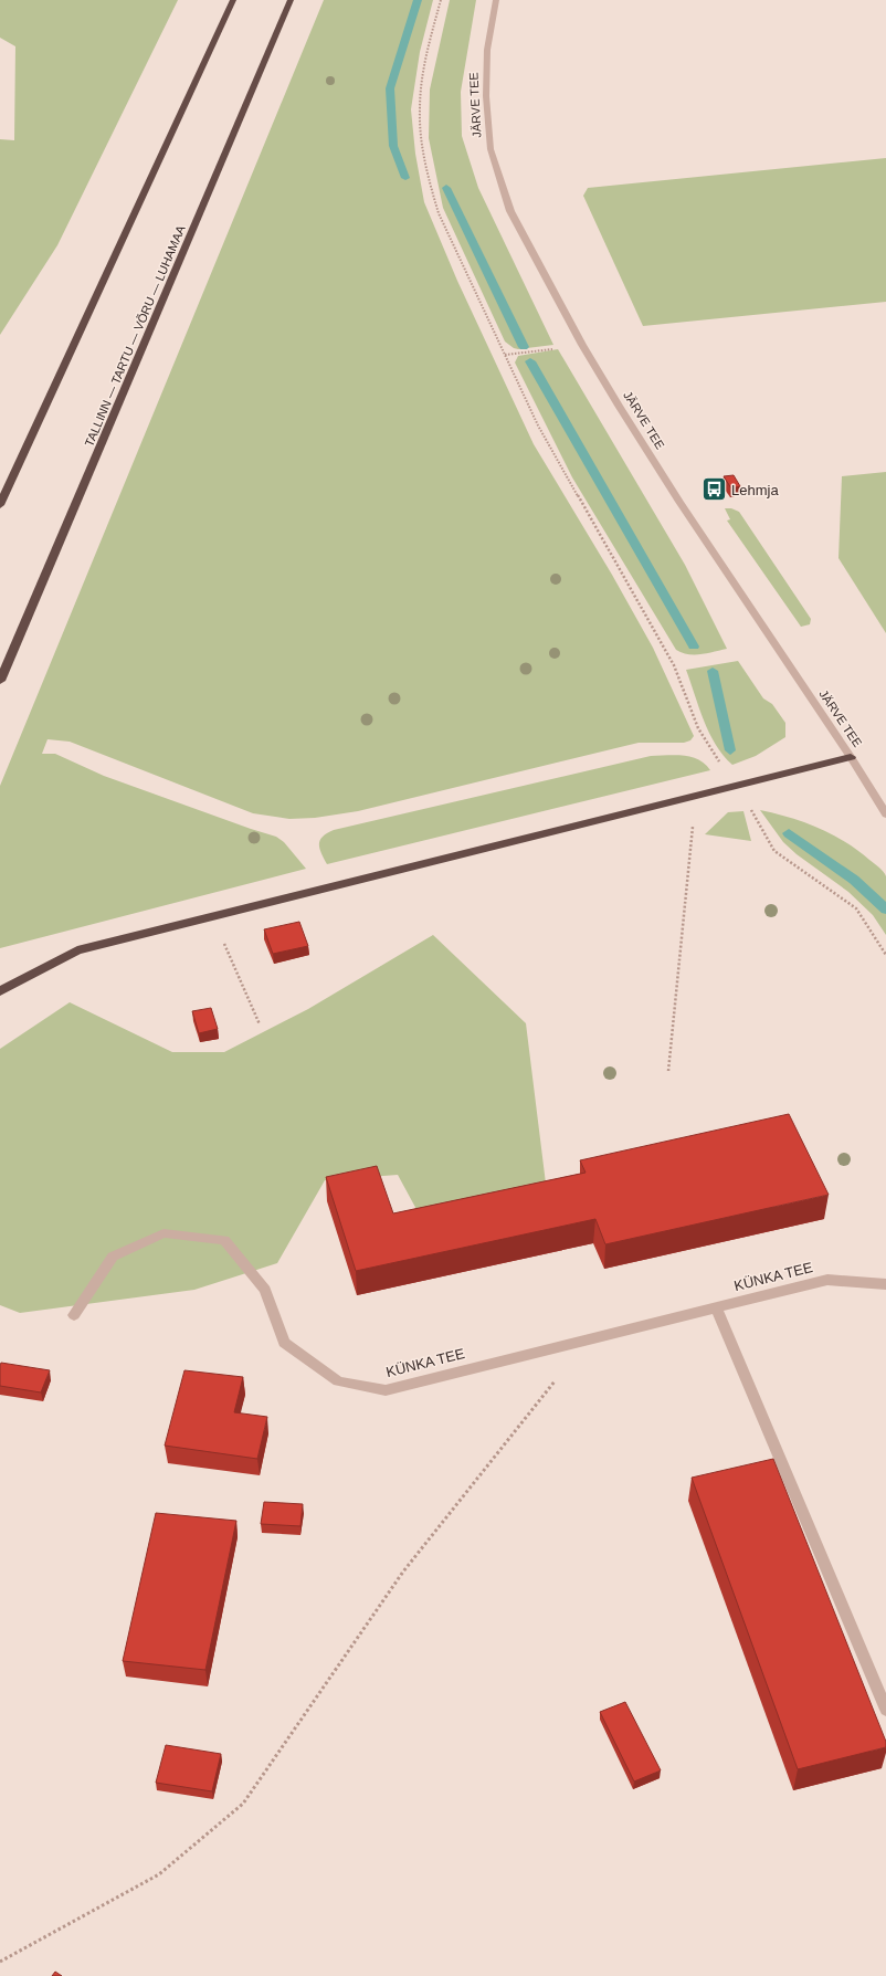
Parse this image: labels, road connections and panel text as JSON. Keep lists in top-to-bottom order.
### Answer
{
  "streets": {
    "highway": ["TALLINN — TARTU — VÕRU — LUHAMAA"],
    "street": ["JÄRVE TEE", "KÜNKA TEE"]
  },
  "places": {
    "bus stop": ["Lehmja"]
  }
}
